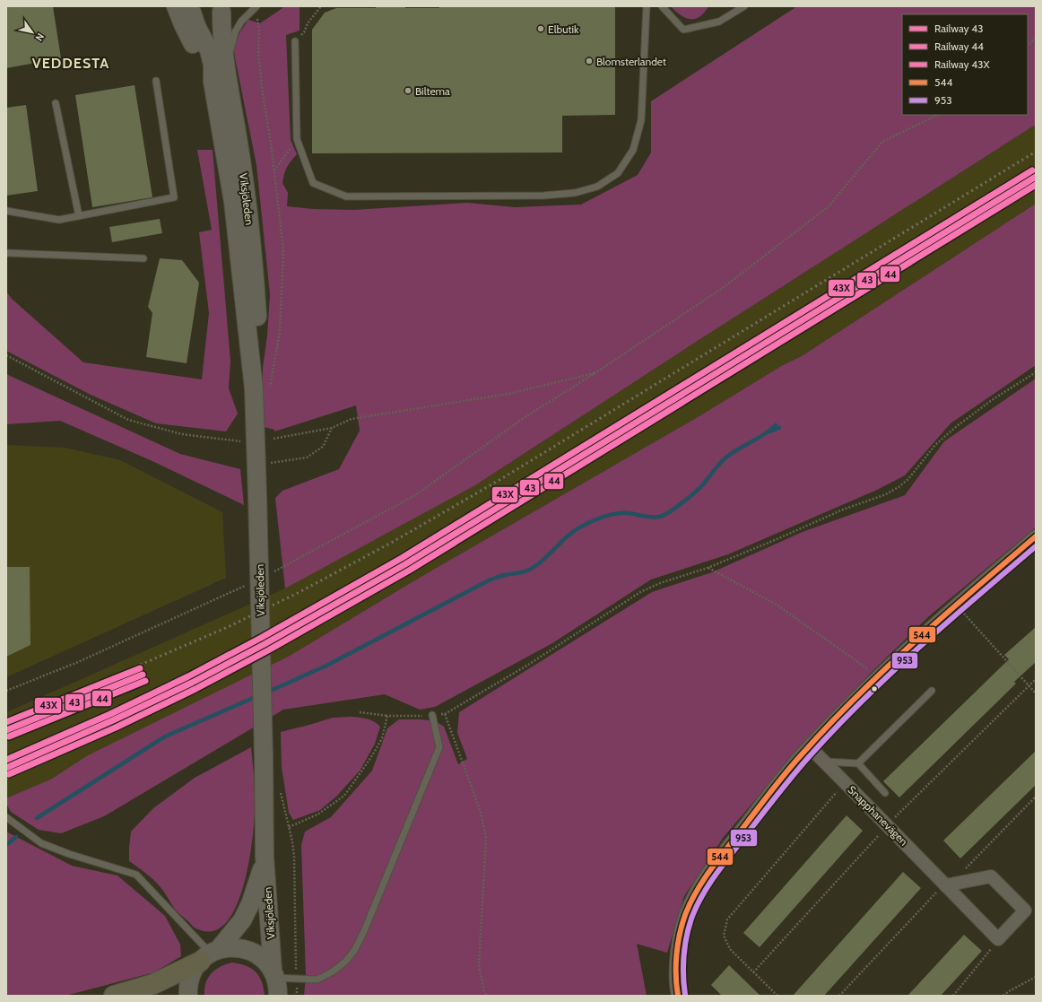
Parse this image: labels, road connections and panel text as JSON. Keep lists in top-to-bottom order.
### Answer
{
  "streets": {
    "main road": ["Viksjöleden"],
    "street": ["Snapphanevägen"]
  },
  "districts": ["VEDDESTA"],
  "places": ["Elbutik", "Blomsterlandet", "Biltema"],
  "lines": [
    "rail line 43X",
    "rail line 43",
    "rail line 44",
    "transit line 544",
    "transit line 953"
  ],
  "legend": [
    "Railway 43",
    "Railway 44",
    "Railway 43X",
    "544",
    "953"
  ],
  "north": "bottom right"
}
